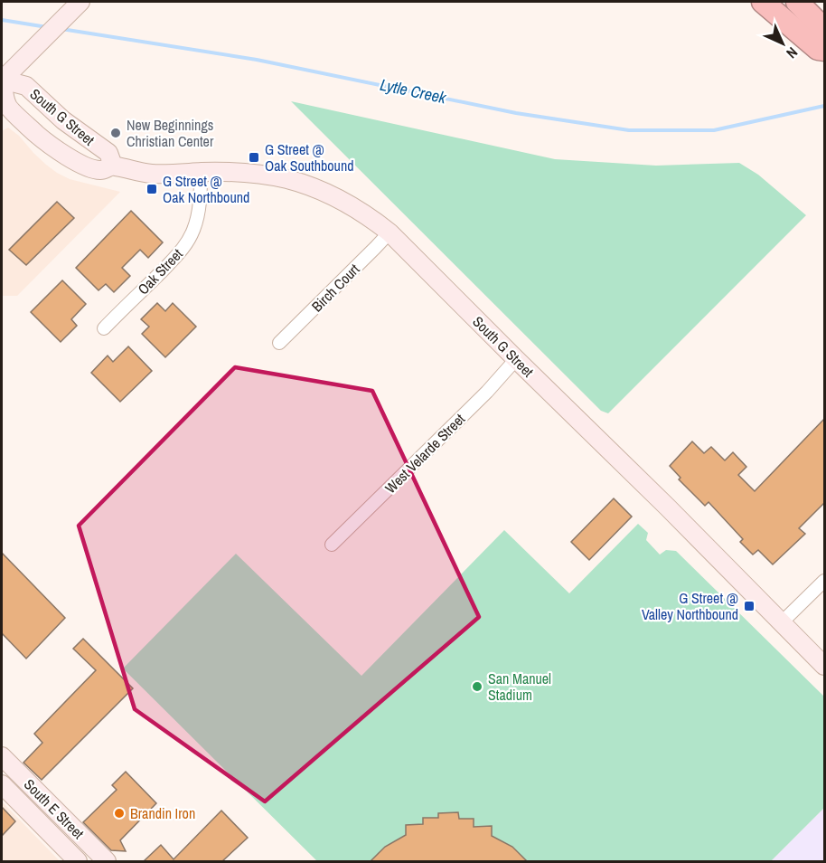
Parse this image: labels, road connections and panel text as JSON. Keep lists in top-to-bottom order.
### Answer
{
  "streets": {
    "main road": ["South G Street", "South E Street"],
    "street": ["Oak Street", "Birch Court", "West Velarde Street"]
  },
  "crossings": [
    ["South G Street", "Oak Street"],
    ["South G Street", "Birch Court"],
    ["South G Street", "West Velarde Street"]
  ],
  "water": ["Lytle Creek"],
  "places": {
    "other": ["New Beginnings Christian Center", "San Manuel Stadium", "Brandin Iron"],
    "transit": ["G Street @ Oak Southbound", "G Street @ Oak Northbound", "G Street @ Valley Northbound"]
  },
  "north": "bottom right"
}
